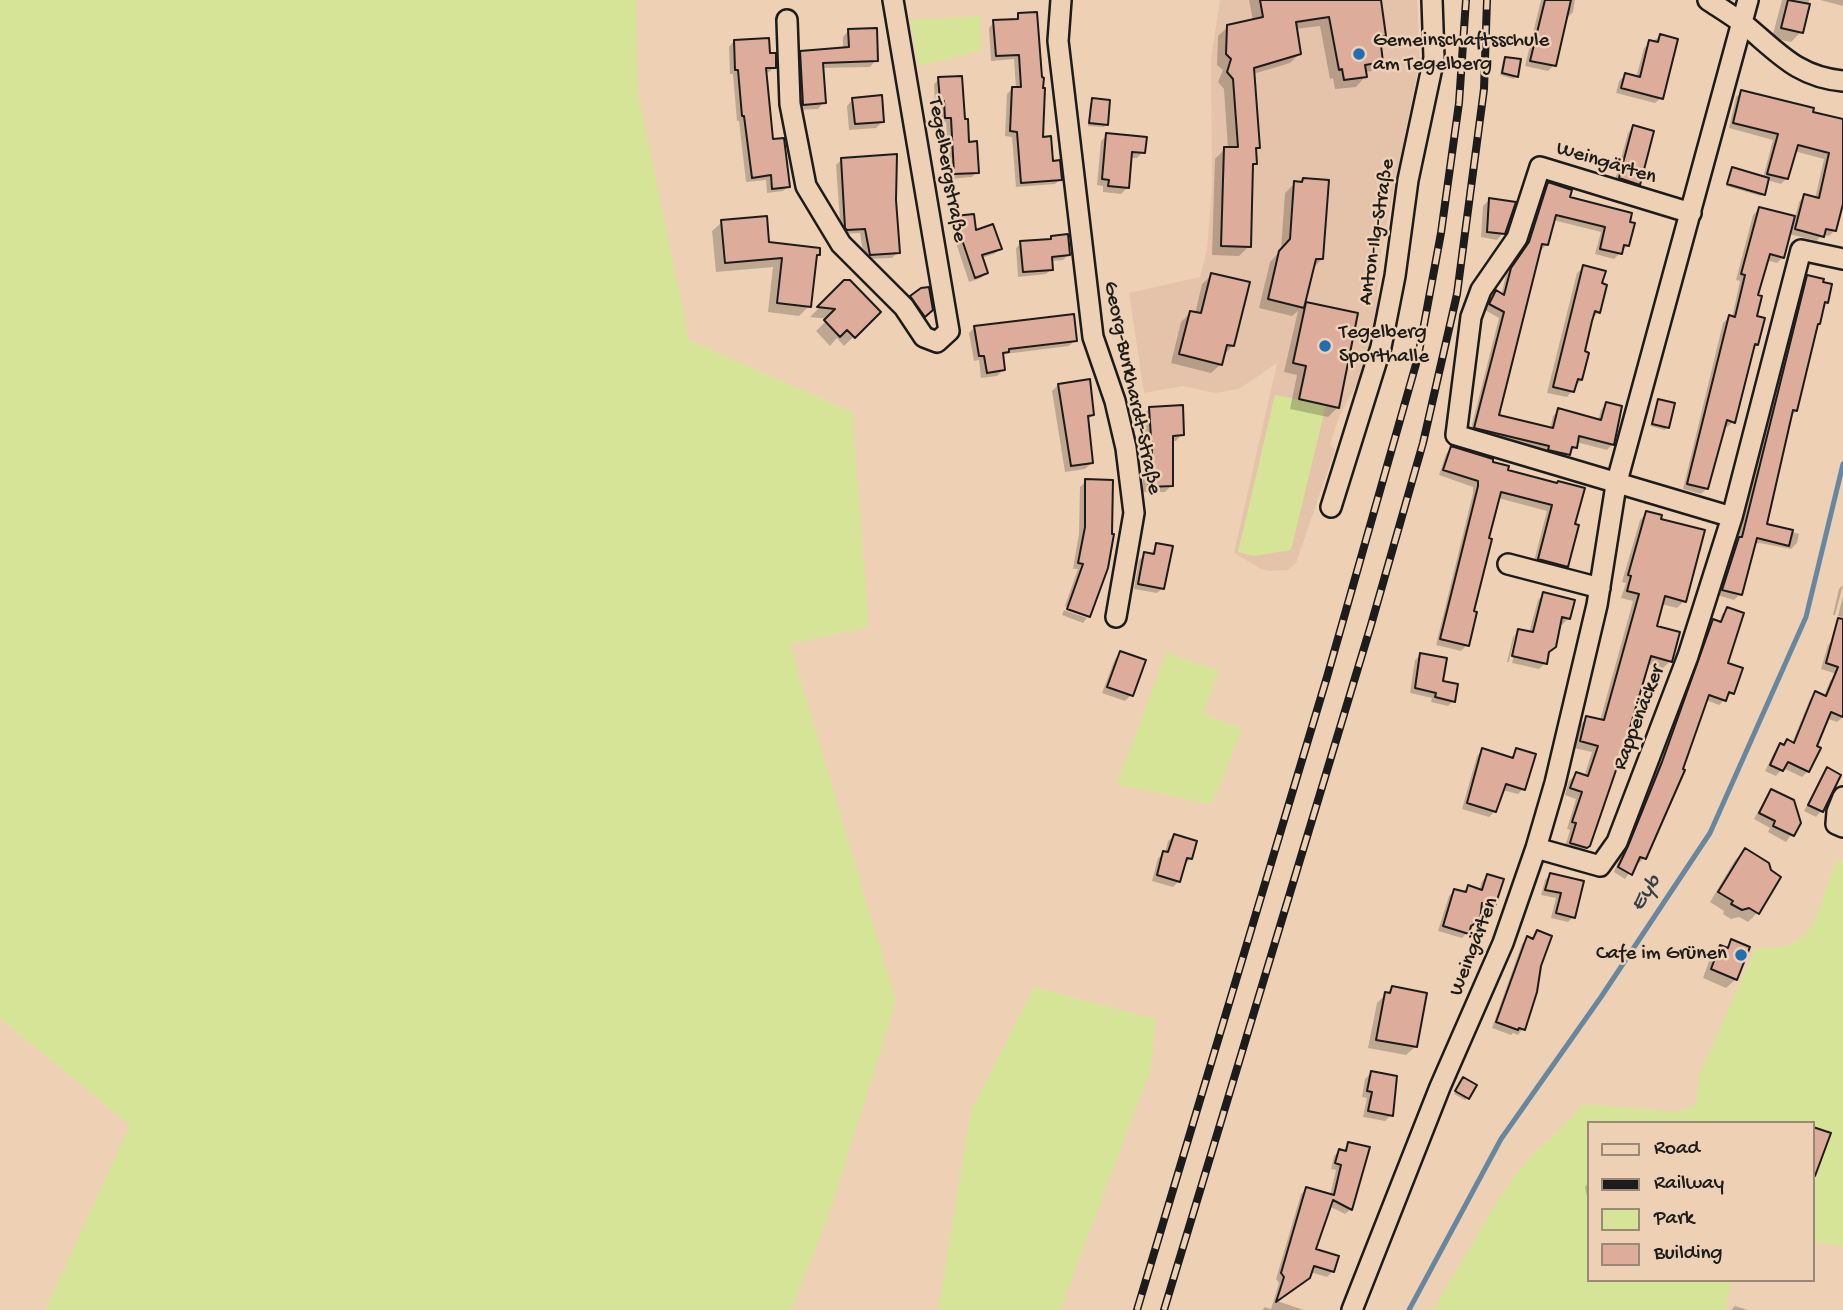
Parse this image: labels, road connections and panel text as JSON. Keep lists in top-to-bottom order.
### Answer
{
  "streets": {
    "street": [
      "Weingärten",
      "Tegelbergstraße",
      "Anton-Ilg-Straße",
      "Georg-Burkhardt-Straße",
      "Rappenäcker"
    ]
  },
  "crossings": [
    ["Weingärten", "Rappenäcker"]
  ],
  "water": ["Eyb"],
  "places": ["Gemeinschaftsschule am Tegelberg", "Tegelberg Sporthalle", "Cafe im Grünen"],
  "legend": [
    "Road",
    "Railway",
    "Park",
    "Building"
  ]
}
